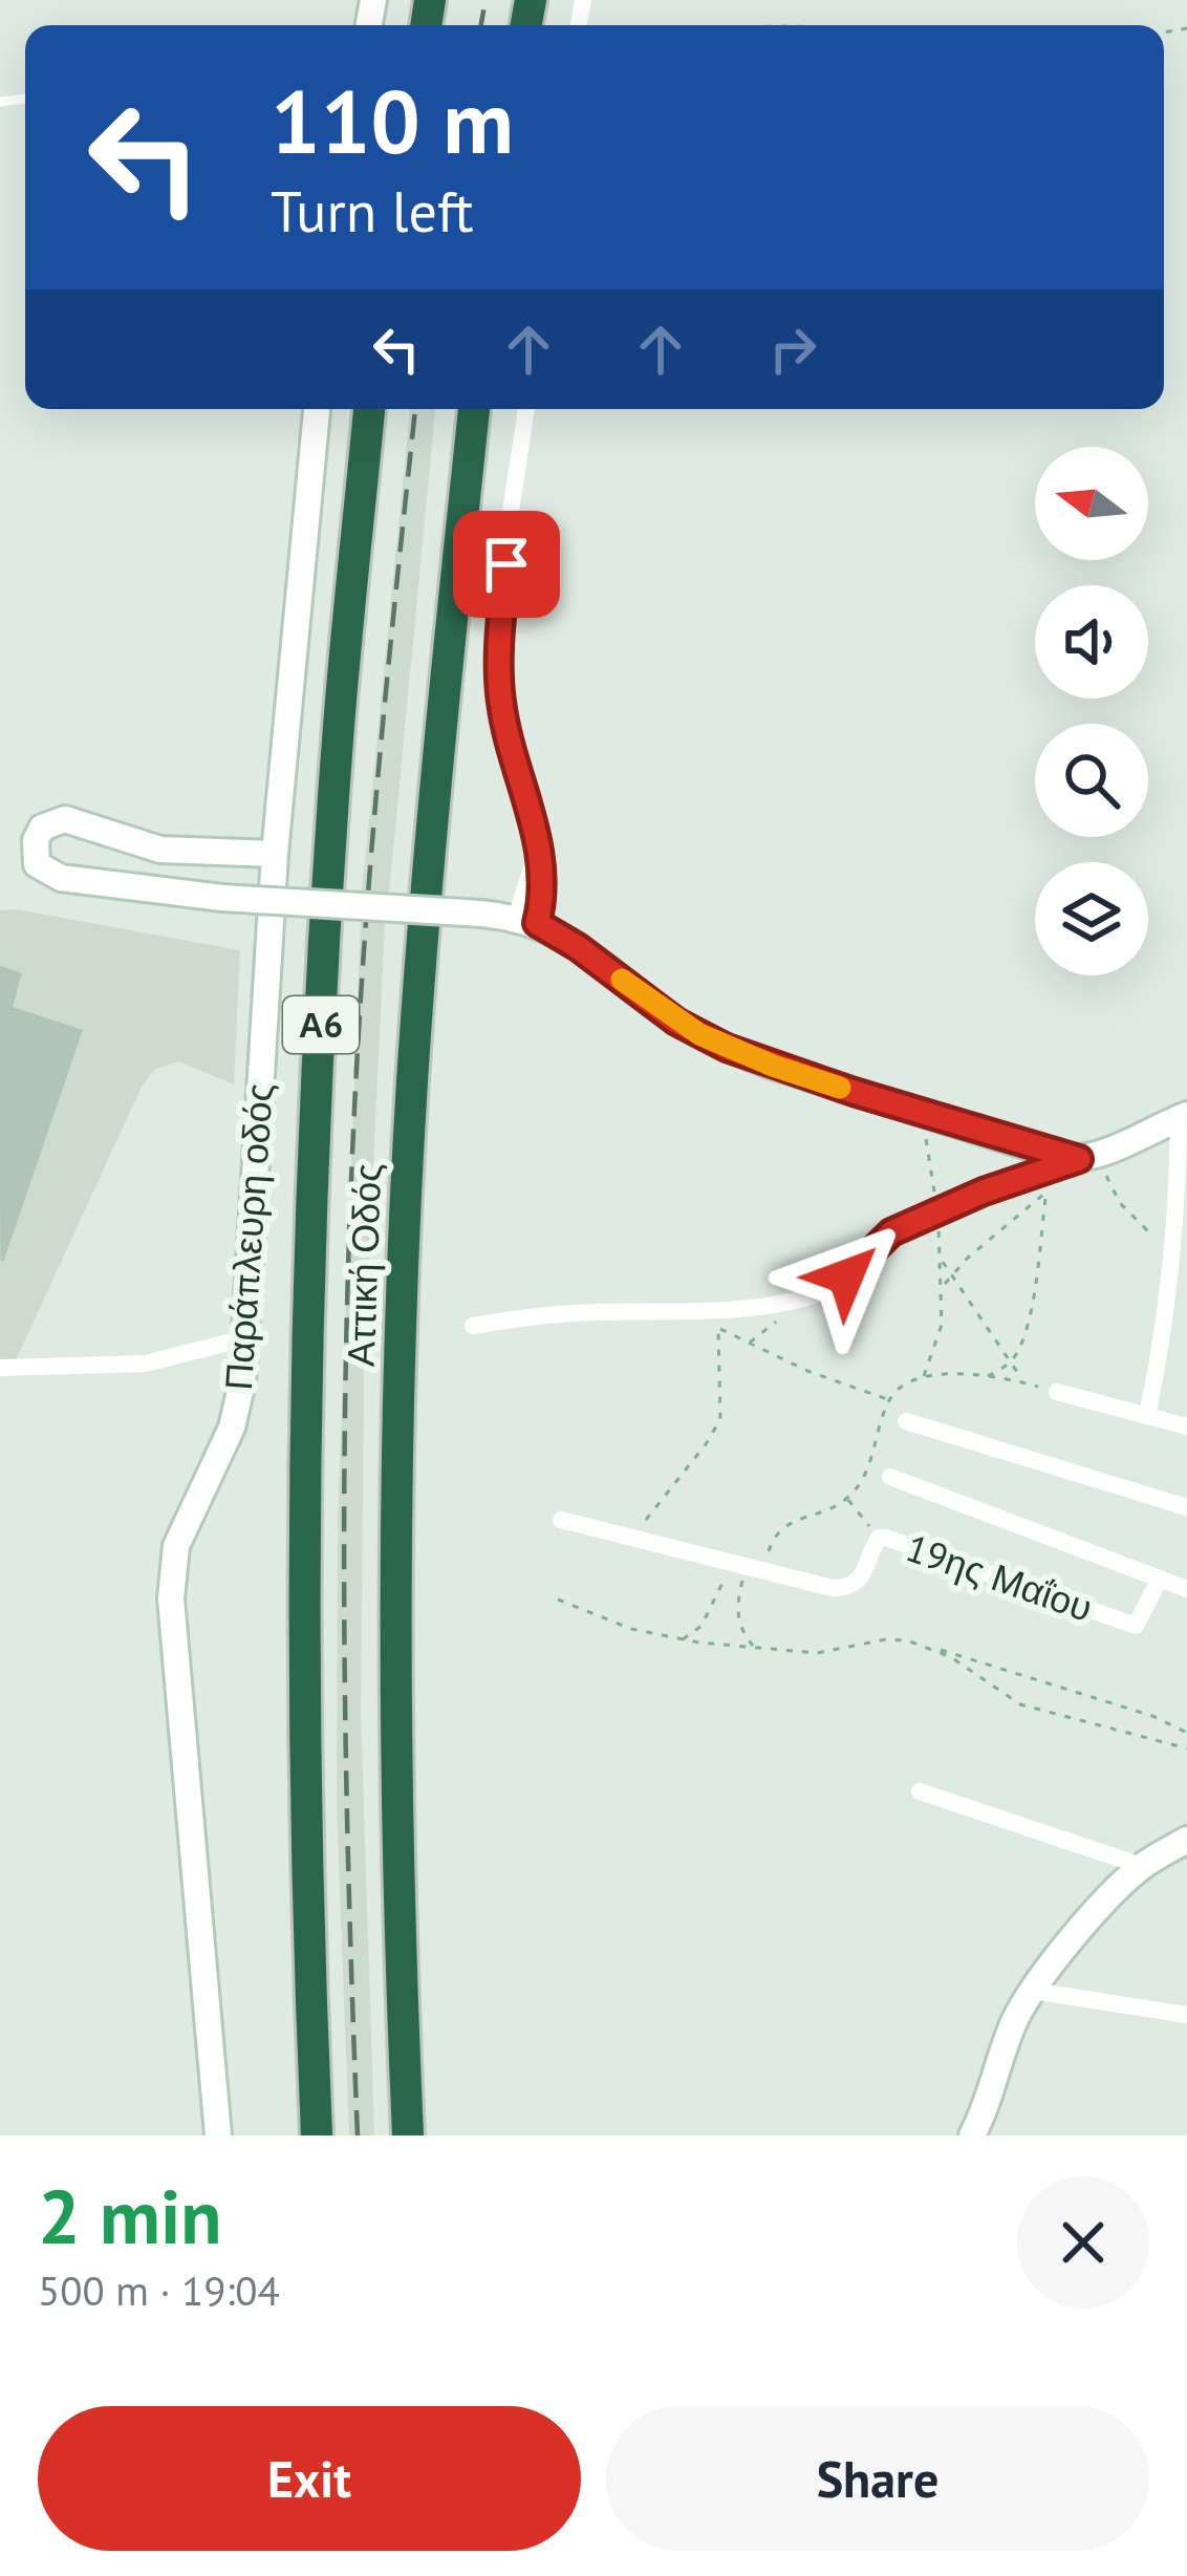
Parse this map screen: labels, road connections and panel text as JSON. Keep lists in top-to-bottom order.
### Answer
{
  "streets": {
    "highway": ["Α6", "Αττική Οδός"],
    "street": ["Παράπλευρη οδός", "19ης Μαΐου"]
  },
  "north": "left",
  "page": {
    "turn": ["110 m", "Turn left"],
    "heading": ["2 min", "500 m · 19:04"],
    "buttons": ["Exit", "Share"]
  }
}
